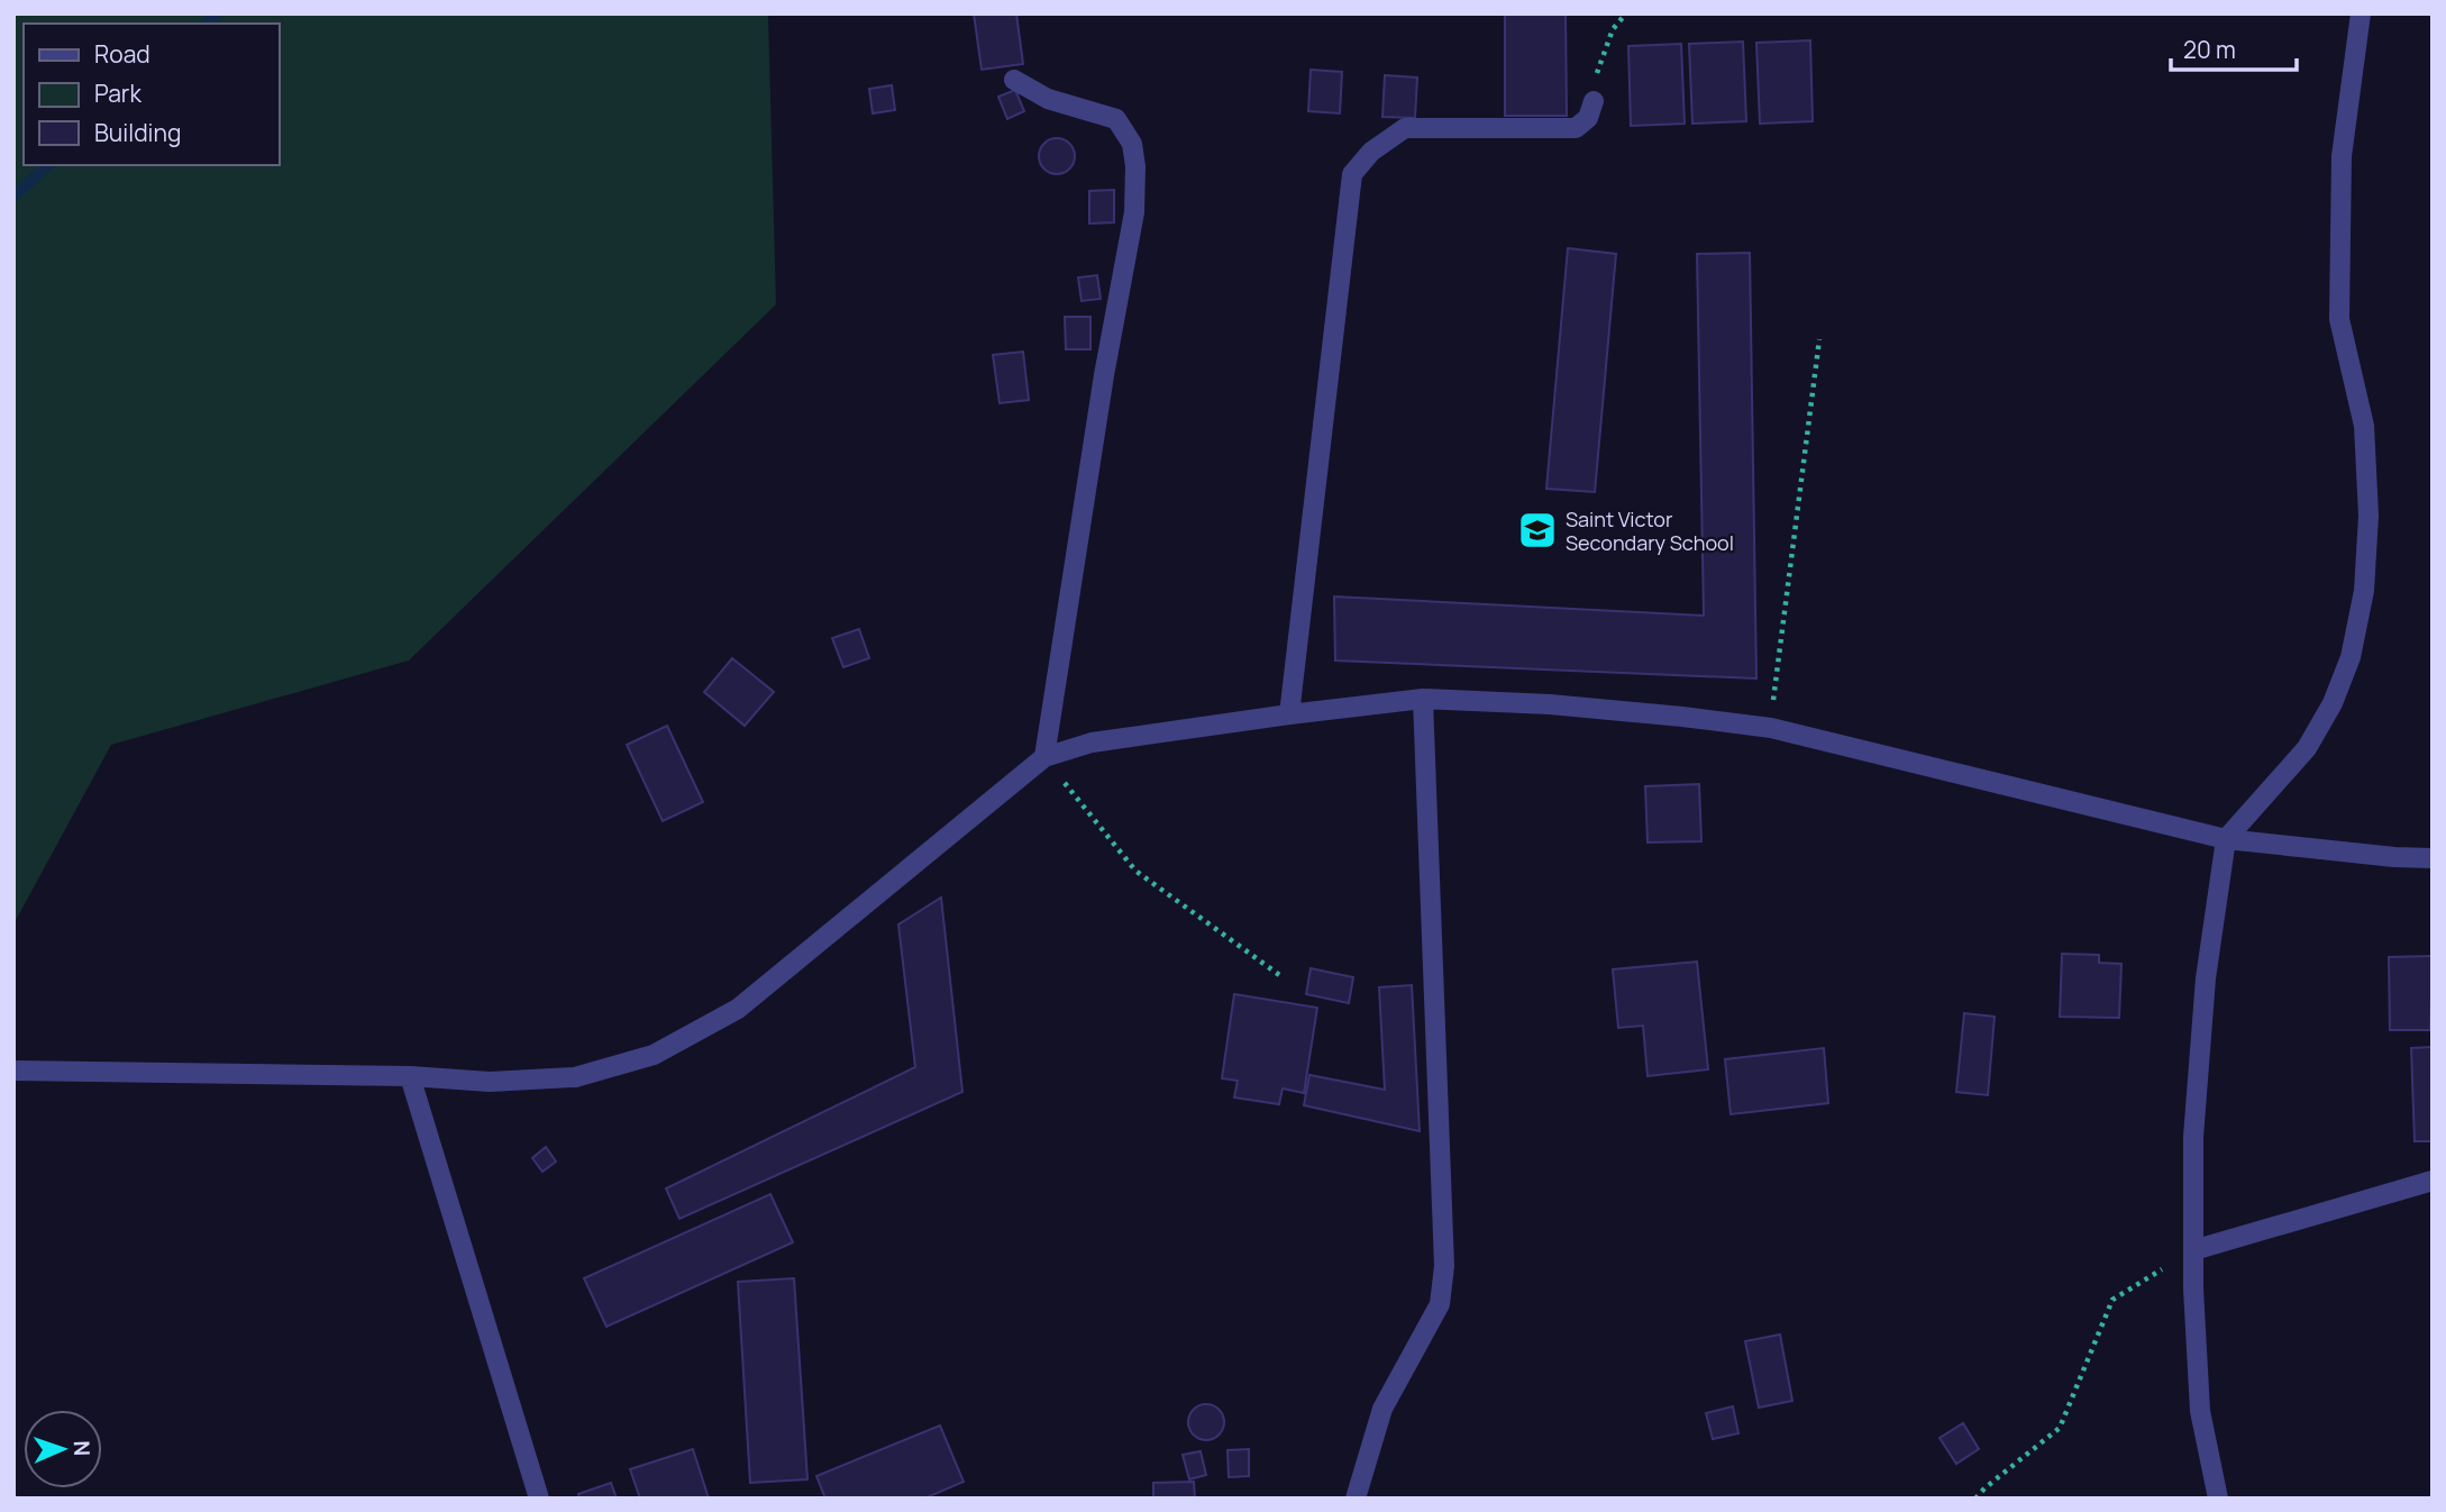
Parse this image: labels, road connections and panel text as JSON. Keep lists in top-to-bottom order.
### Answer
{
  "places": {
    "school or university": ["Saint Victor Secondary School"]
  },
  "legend": ["Road", "Park", "Building"],
  "scale_bar": "20 m",
  "north": "right"
}
